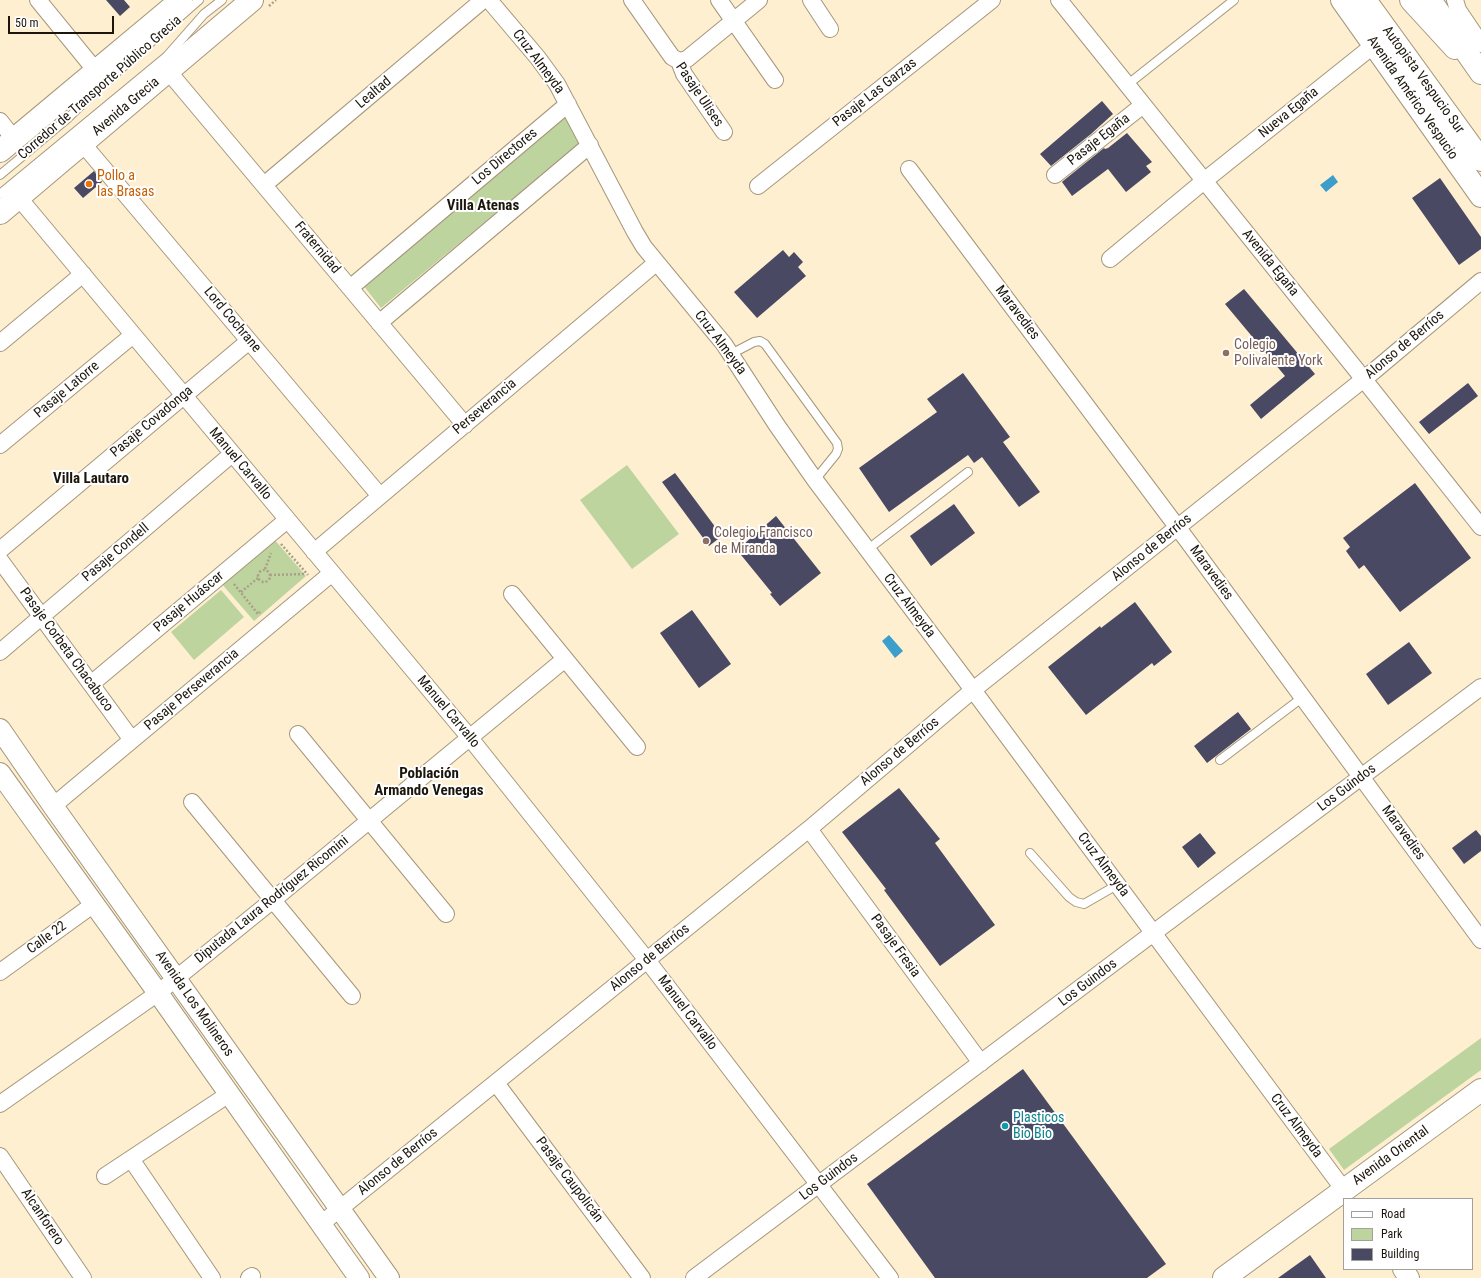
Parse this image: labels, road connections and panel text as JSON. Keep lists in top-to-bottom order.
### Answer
{
  "streets": {
    "main road": [
      "Autopista Vespucio Sur",
      "Avenida Américo Vespucio",
      "Avenida Grecia",
      "Avenida Oriental"
    ],
    "street": [
      "Cruz Almeyda",
      "Lealtad",
      "Pasaje Las Garzas",
      "Pasaje Ulises",
      "Nueva Egaña",
      "Pasaje Egaña",
      "Los Directores",
      "Fraternidad",
      "Avenida Egaña",
      "Maravedies",
      "Lord Cochrane",
      "Alonso de Berríos",
      "Pasaje Latorre",
      "Perseverancia",
      "Pasaje Covadonga",
      "Manuel Carvallo",
      "Pasaje Condell",
      "Pasaje Huáscar",
      "Pasaje Corbeta Chacabuco",
      "Pasaje Perseverancia",
      "Los Guindos",
      "Diputada Laura Rodríguez Ricomini",
      "Calle 22",
      "Pasaje Fresia",
      "Avenida Los Molineros",
      "Pasaje Caupolicán",
      "Alcanforero"
    ],
    "lane": ["Corredor de Transporte Público Grecia"]
  },
  "crossings": [
    ["Cruz Almeyda", "Los Directores"],
    ["Cruz Almeyda", "Alonso de Berríos"],
    ["Cruz Almeyda", "Perseverancia"],
    ["Cruz Almeyda", "Los Guindos"],
    ["Cruz Almeyda", "Avenida Oriental"],
    ["Corredor de Transporte Público Grecia", "Avenida Grecia"],
    ["Corredor de Transporte Público Grecia", "Manuel Carvallo"],
    ["Lealtad", "Fraternidad"],
    ["Avenida Américo Vespucio", "Nueva Egaña"],
    ["Avenida Grecia", "Fraternidad"],
    ["Avenida Grecia", "Lord Cochrane"],
    ["Avenida Grecia", "Manuel Carvallo"],
    ["Nueva Egaña", "Avenida Egaña"],
    ["Pasaje Egaña", "Avenida Egaña"],
    ["Los Directores", "Fraternidad"],
    ["Fraternidad", "Perseverancia"],
    ["Avenida Egaña", "Alonso de Berríos"],
    ["Maravedies", "Alonso de Berríos"],
    ["Maravedies", "Los Guindos"],
    ["Lord Cochrane", "Perseverancia"],
    ["Lord Cochrane", "Pasaje Covadonga"],
    ["Alonso de Berríos", "Manuel Carvallo"],
    ["Alonso de Berríos", "Pasaje Fresia"],
    ["Alonso de Berríos", "Avenida Los Molineros"],
    ["Alonso de Berríos", "Pasaje Caupolicán"],
    ["Pasaje Latorre", "Manuel Carvallo"],
    ["Perseverancia", "Manuel Carvallo"],
    ["Pasaje Covadonga", "Manuel Carvallo"],
    ["Manuel Carvallo", "Pasaje Condell"],
    ["Manuel Carvallo", "Pasaje Huáscar"],
    ["Manuel Carvallo", "Pasaje Perseverancia"],
    ["Manuel Carvallo", "Los Guindos"],
    ["Manuel Carvallo", "Diputada Laura Rodríguez Ricomini"],
    ["Pasaje Condell", "Pasaje Corbeta Chacabuco"],
    ["Pasaje Huáscar", "Pasaje Corbeta Chacabuco"],
    ["Pasaje Corbeta Chacabuco", "Pasaje Perseverancia"],
    ["Pasaje Perseverancia", "Avenida Los Molineros"],
    ["Los Guindos", "Pasaje Fresia"],
    ["Diputada Laura Rodríguez Ricomini", "Avenida Los Molineros"],
    ["Calle 22", "Avenida Los Molineros"]
  ],
  "districts": ["Villa Atenas", "Villa Lautaro", "Población Armando Venegas"],
  "places": [
    "Pollo a las Brasas",
    "Colegio Polivalente York",
    "Colegio Francisco de Miranda",
    "Plasticos Bio Bio"
  ],
  "legend": ["Road", "Park", "Building"],
  "scale_bar": "50 m"
}
